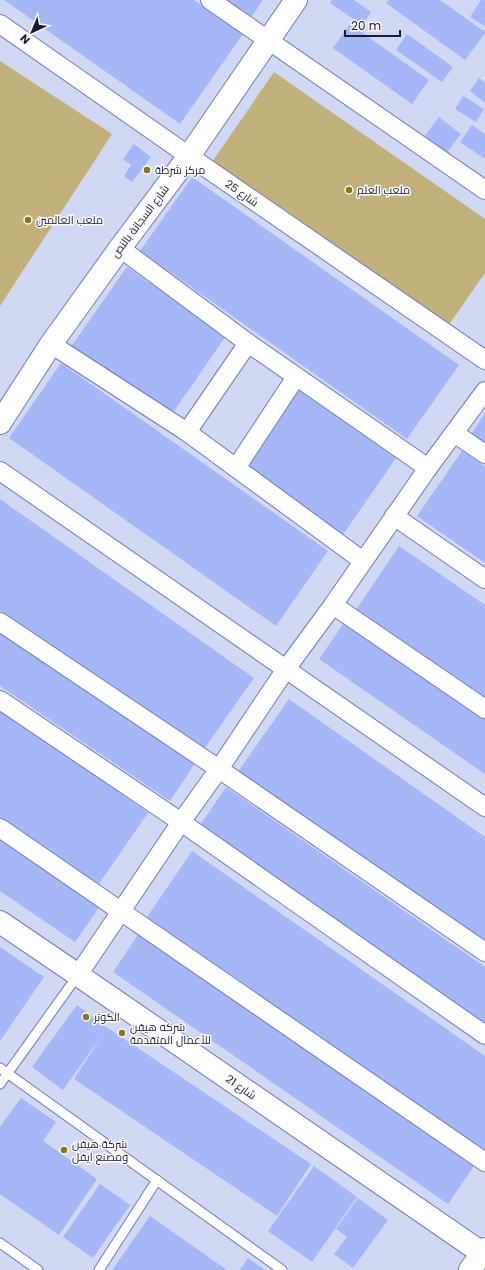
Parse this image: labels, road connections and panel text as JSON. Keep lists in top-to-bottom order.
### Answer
{
  "streets": {
    "street": ["شارع 25", "شارع السجانة بالنص", "شارع 21"]
  },
  "crossings": [
    ["شارع 25", "شارع السجانة بالنص"]
  ],
  "places": [
    "مركز شرطة",
    "ملعب العلم",
    "ملعب العالمين",
    "الكوثر",
    "شركه هيفن للأعمال المتقدمة",
    "شركة هيفن ومصنع ايفل"
  ],
  "scale_bar": "20 m",
  "north": "bottom left"
}
